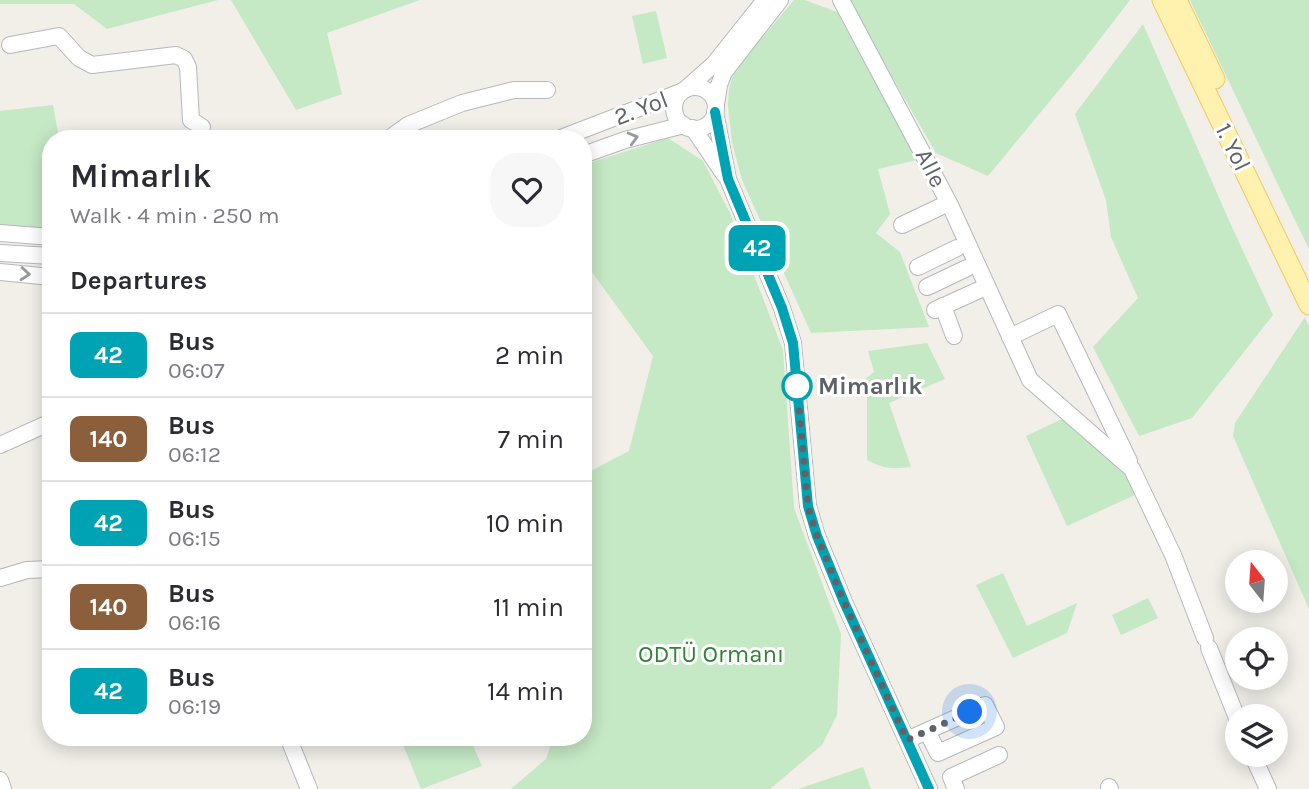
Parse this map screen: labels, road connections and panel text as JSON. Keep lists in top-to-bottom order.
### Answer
{
  "streets": {
    "main road": ["1. Yol"],
    "street": ["2. Yol", "Alle"]
  },
  "parks": ["ODTÜ Ormanı"],
  "places": ["Mimarlık"],
  "lines": ["bus line 42"],
  "north": "top",
  "page": {
    "on_map": "42",
    "heading": [
      ["Mimarlık", "Walk · 4 min · 250 m"],
      "Departures"
    ],
    "list": [
      {
        "mark": "42",
        "name": "Bus",
        "note": "06:07",
        "value": "2 min"
      },
      {
        "mark": "140",
        "name": "Bus",
        "note": "06:12",
        "value": "7 min"
      },
      {
        "mark": "42",
        "name": "Bus",
        "note": "06:15",
        "value": "10 min"
      },
      {
        "mark": "140",
        "name": "Bus",
        "note": "06:16",
        "value": "11 min"
      },
      {
        "mark": "42",
        "name": "Bus",
        "note": "06:19",
        "value": "14 min"
      }
    ]
  }
}
